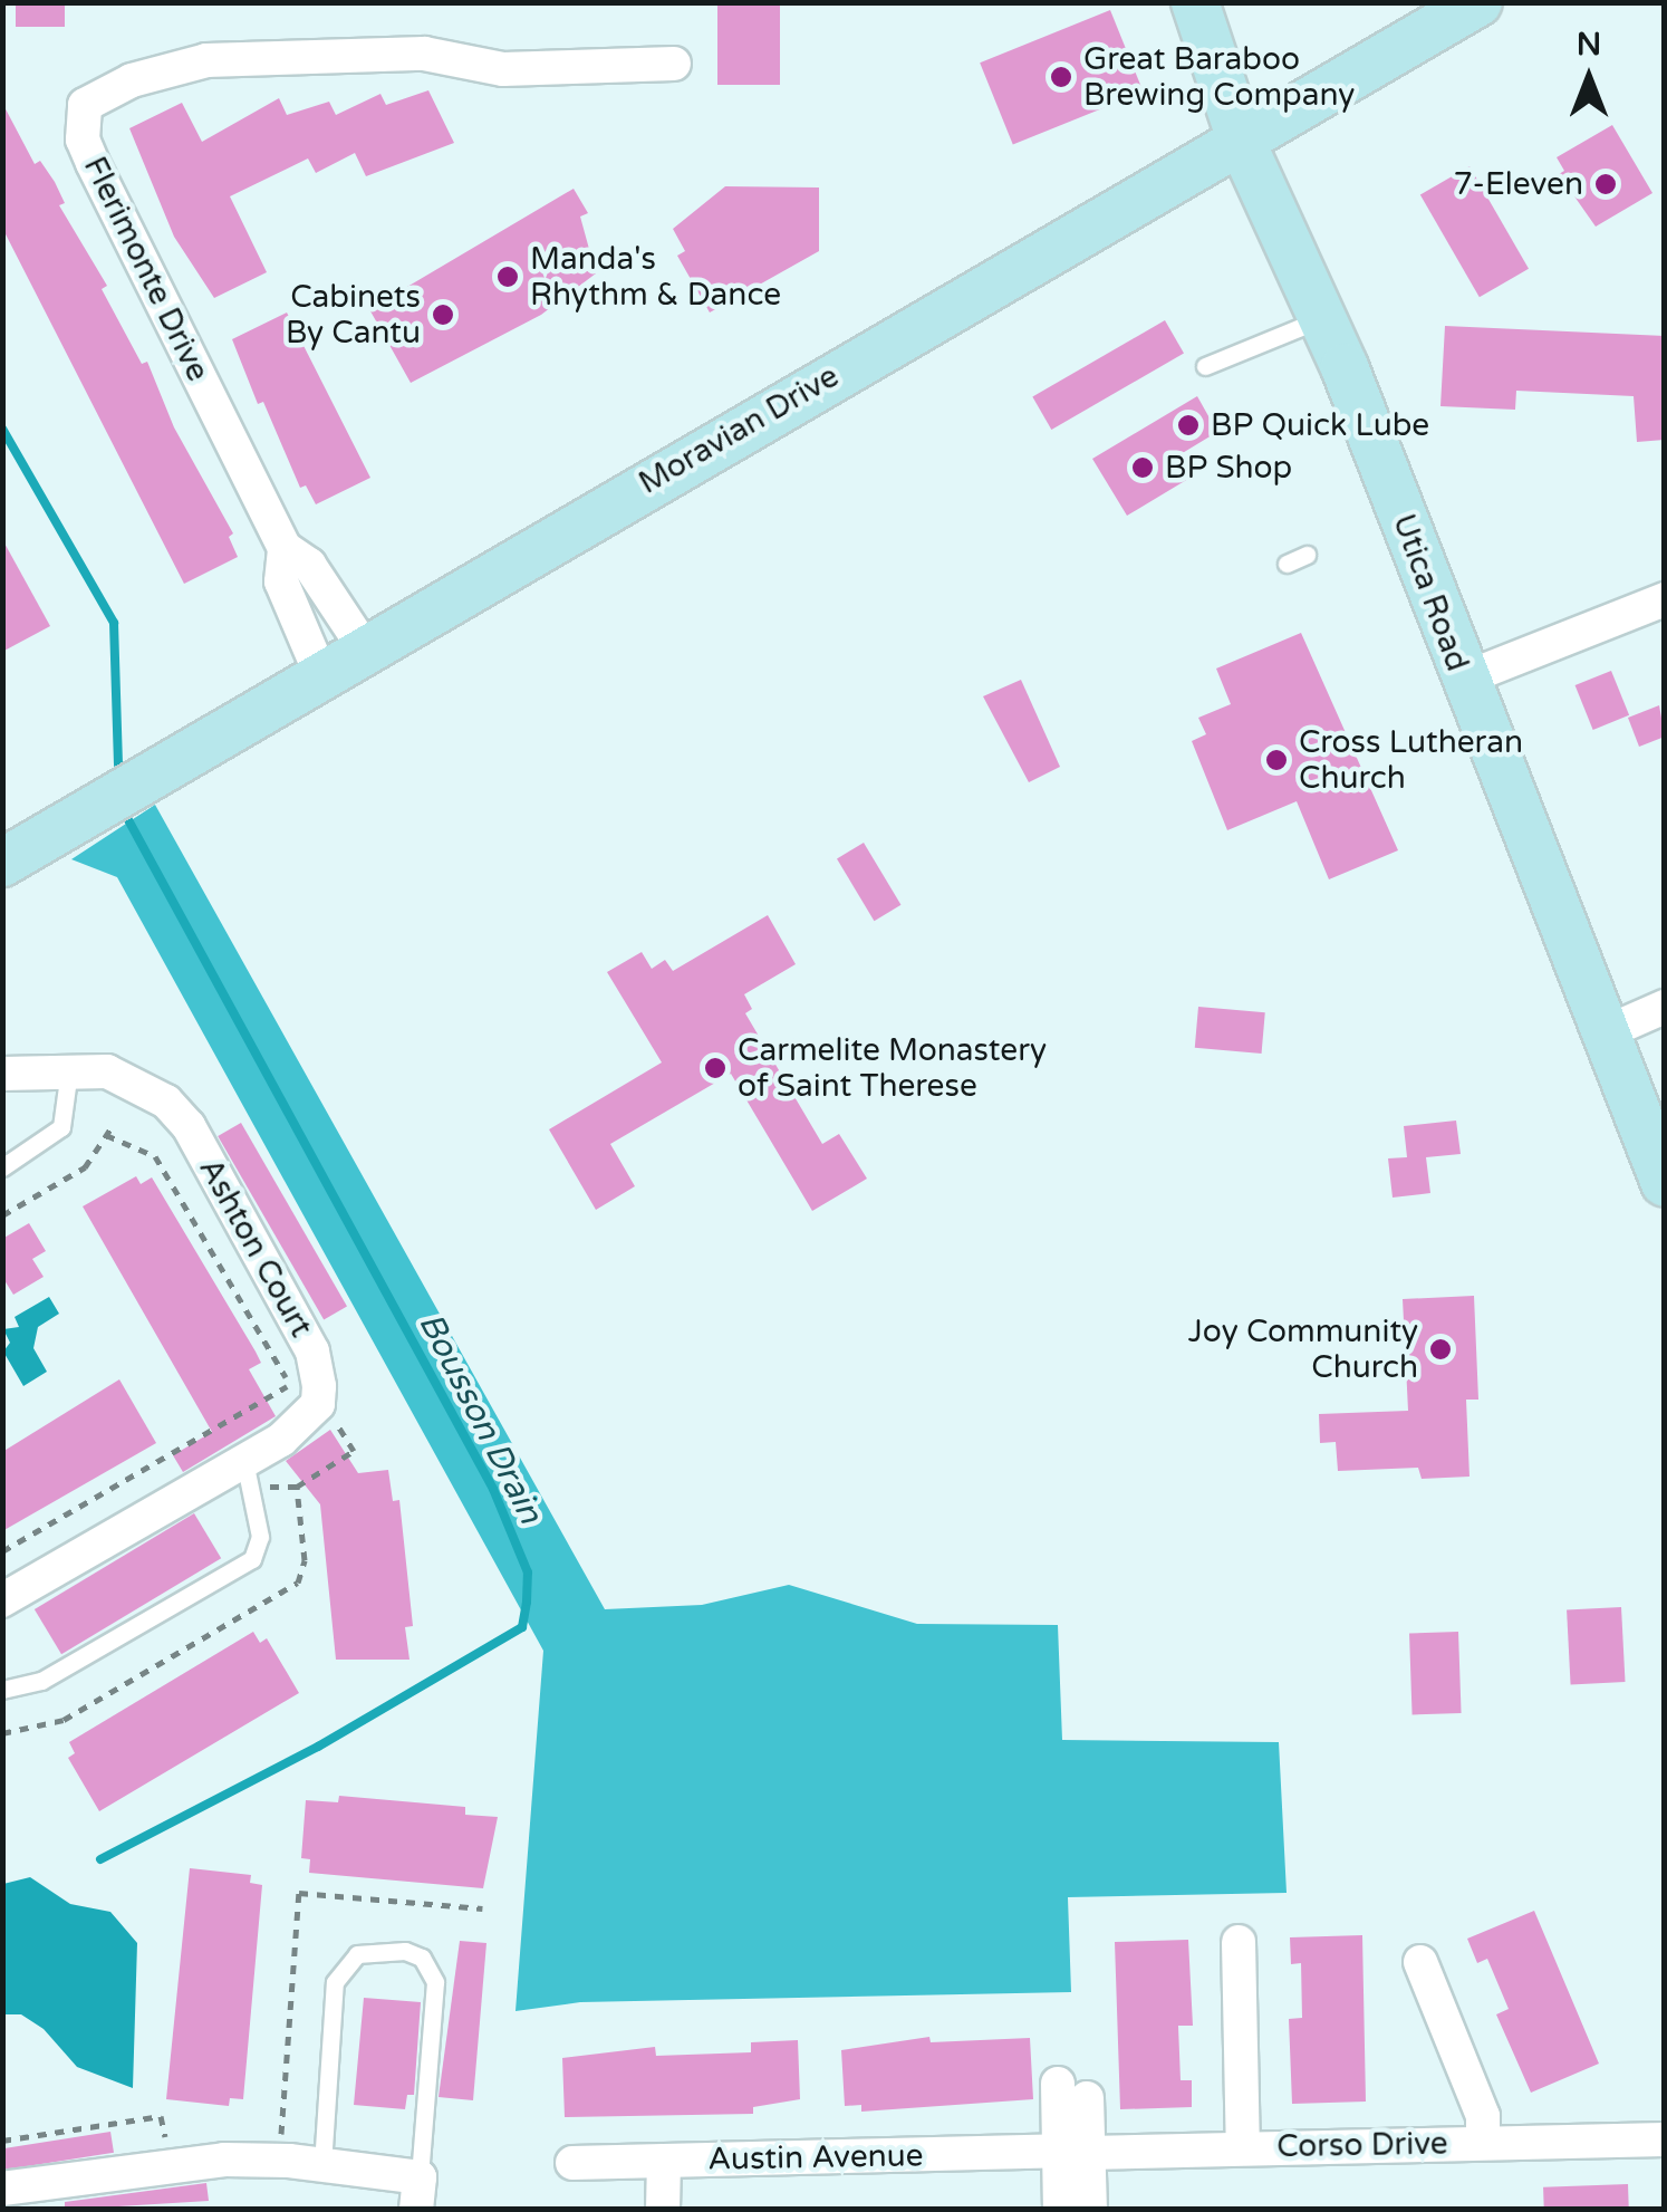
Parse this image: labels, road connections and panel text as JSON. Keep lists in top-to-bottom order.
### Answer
{
  "streets": {
    "street": [
      "Flerimonte Drive",
      "Moravian Drive",
      "Utica Road",
      "Ashton Court",
      "Corso Drive",
      "Austin Avenue"
    ]
  },
  "crossings": [
    ["Flerimonte Drive", "Moravian Drive"],
    ["Moravian Drive", "Utica Road"],
    ["Corso Drive", "Austin Avenue"]
  ],
  "water": ["Bousson Drain"],
  "places": [
    "Great Baraboo Brewing Company",
    "7-Eleven",
    "Manda's Rhythm & Dance",
    "Cabinets By Cantu",
    "BP Quick Lube",
    "BP Shop",
    "Cross Lutheran Church",
    "Carmelite Monastery of Saint Therese",
    "Joy Community Church"
  ],
  "north": "top"
}
